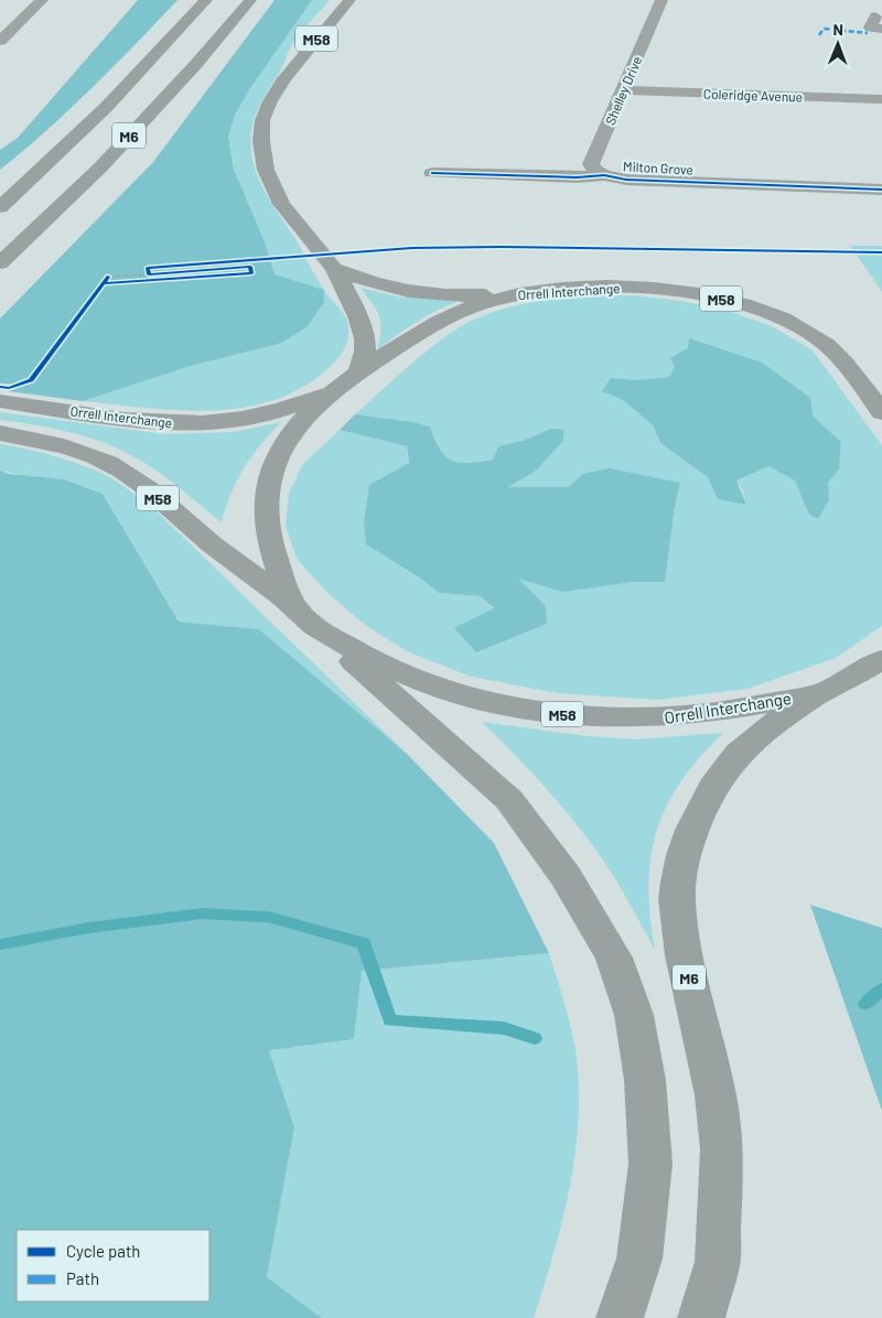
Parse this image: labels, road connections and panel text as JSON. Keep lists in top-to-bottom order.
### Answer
{
  "streets": {
    "highway": ["M58", "M6", "Orrell Interchange"],
    "street": ["Shelley Drive", "Coleridge Avenue", "Milton Grove"]
  },
  "crossings": [
    ["M58", "Orrell Interchange"],
    ["Shelley Drive", "Coleridge Avenue"],
    ["Shelley Drive", "Milton Grove"],
    ["M6", "Orrell Interchange"]
  ],
  "legend": ["Cycle path", "Path"],
  "north": "top"
}
